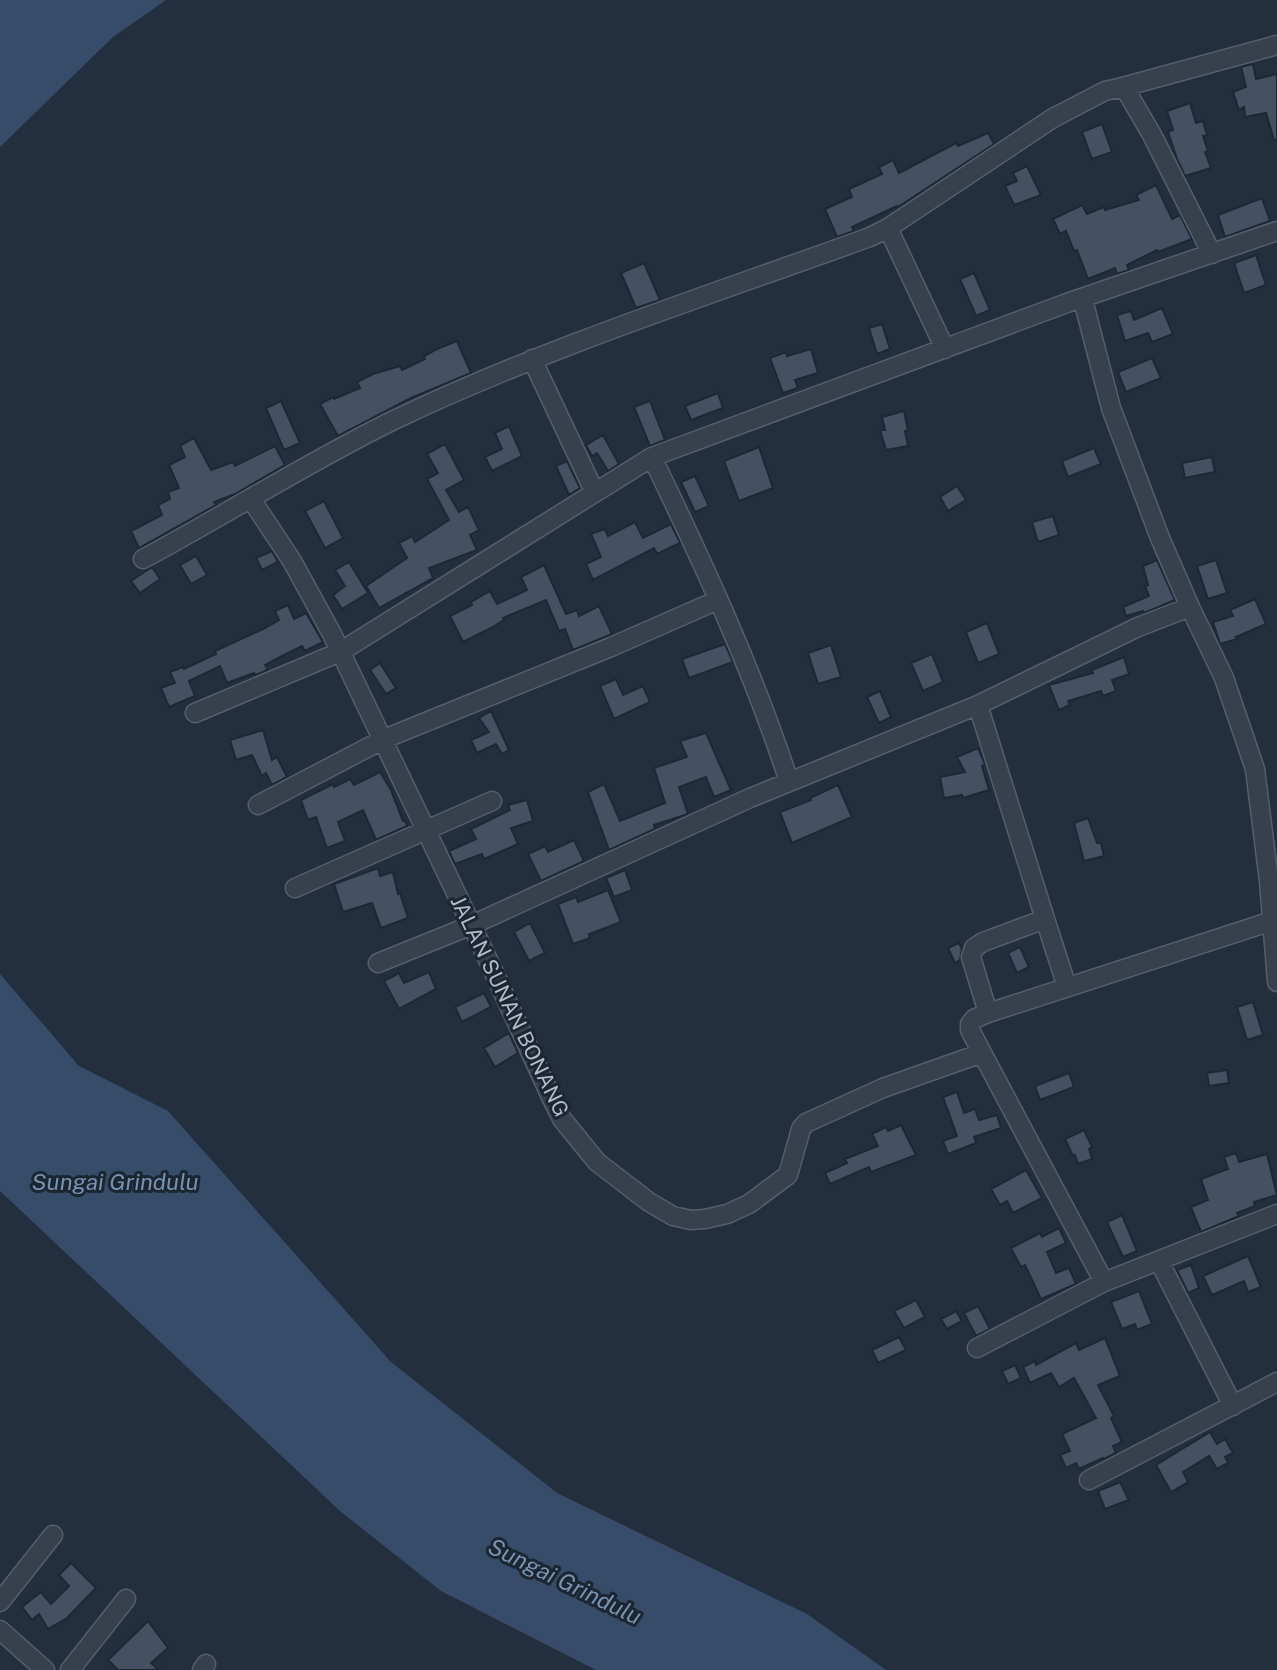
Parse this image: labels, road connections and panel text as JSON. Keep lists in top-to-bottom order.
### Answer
{
  "streets": {
    "street": ["JALAN SUNAN BONANG"]
  },
  "water": ["Sungai Grindulu"]
}
